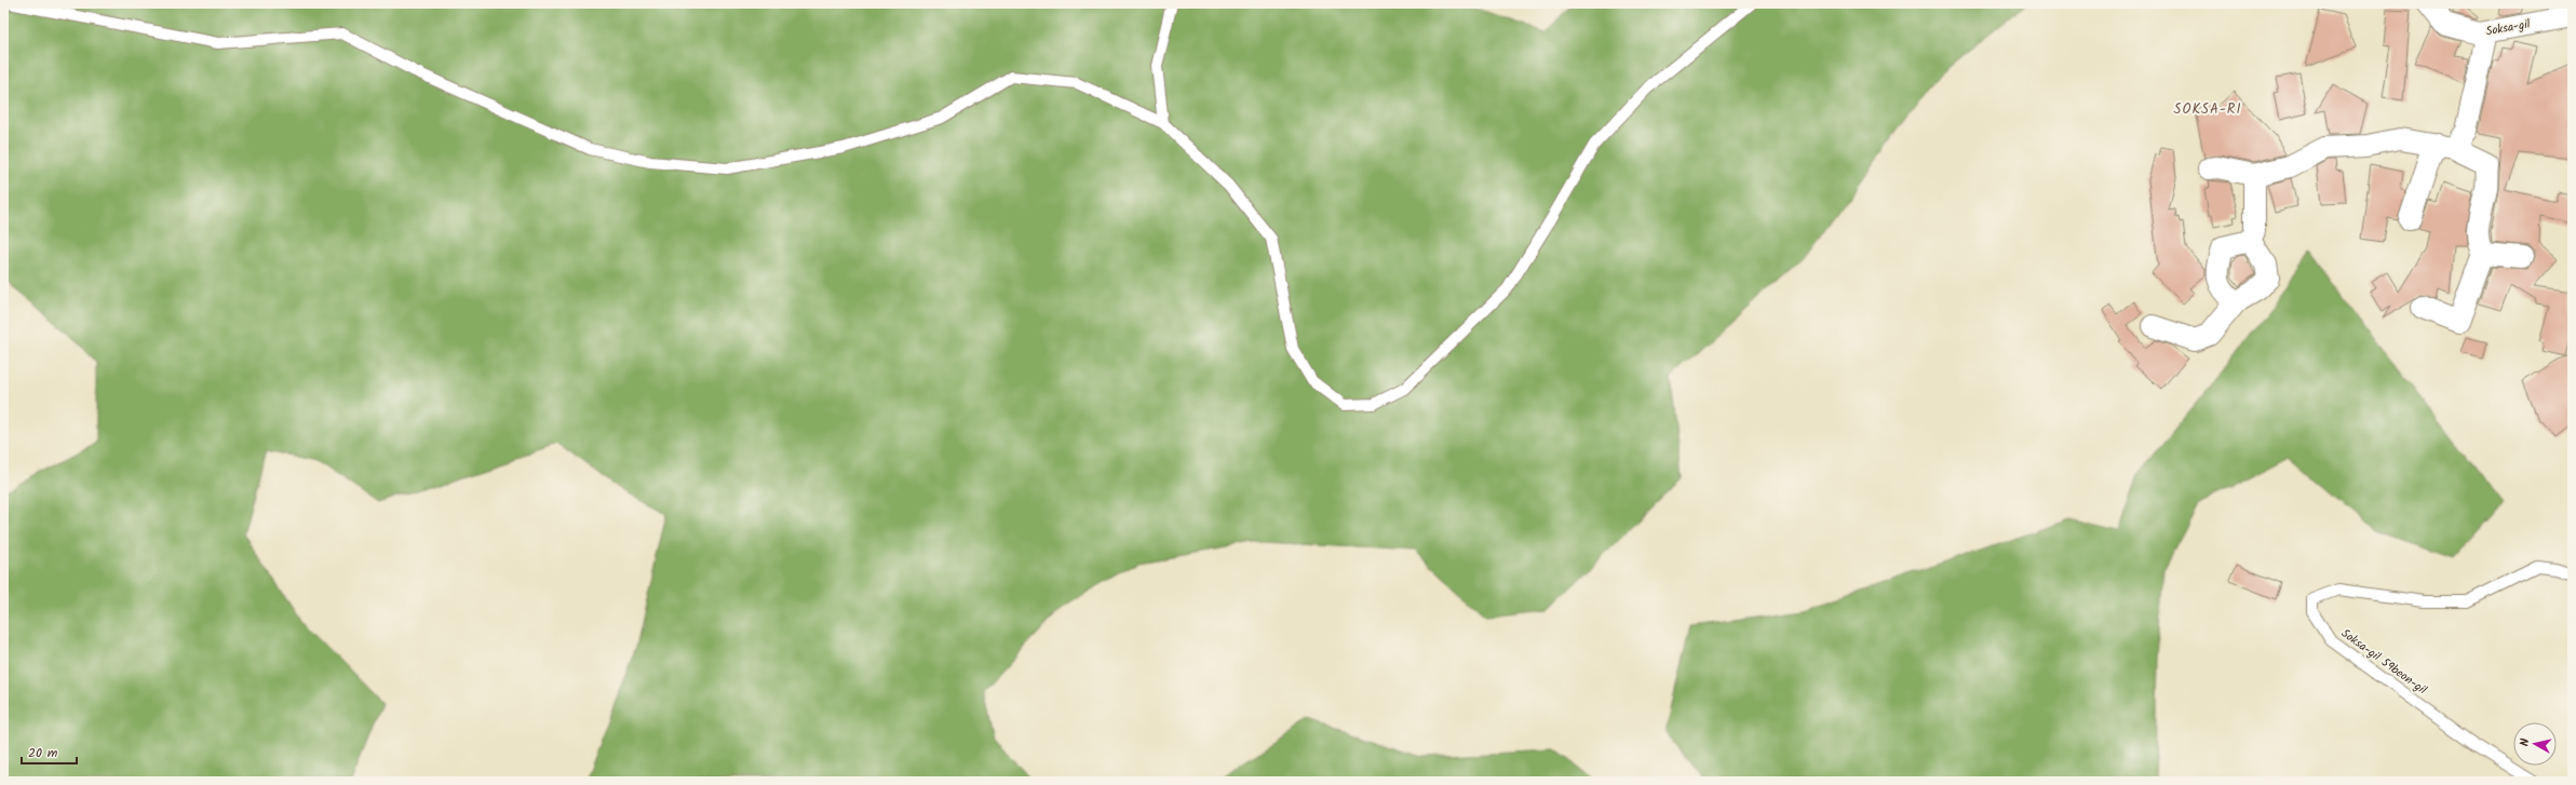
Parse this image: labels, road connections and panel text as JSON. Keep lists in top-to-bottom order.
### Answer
{
  "streets": {
    "street": ["Soksa-gil"],
    "lane": ["Soksa-gil 59beon-gil"]
  },
  "districts": ["SOKSA-RI"],
  "scale_bar": "20 m",
  "north": "left"
}
